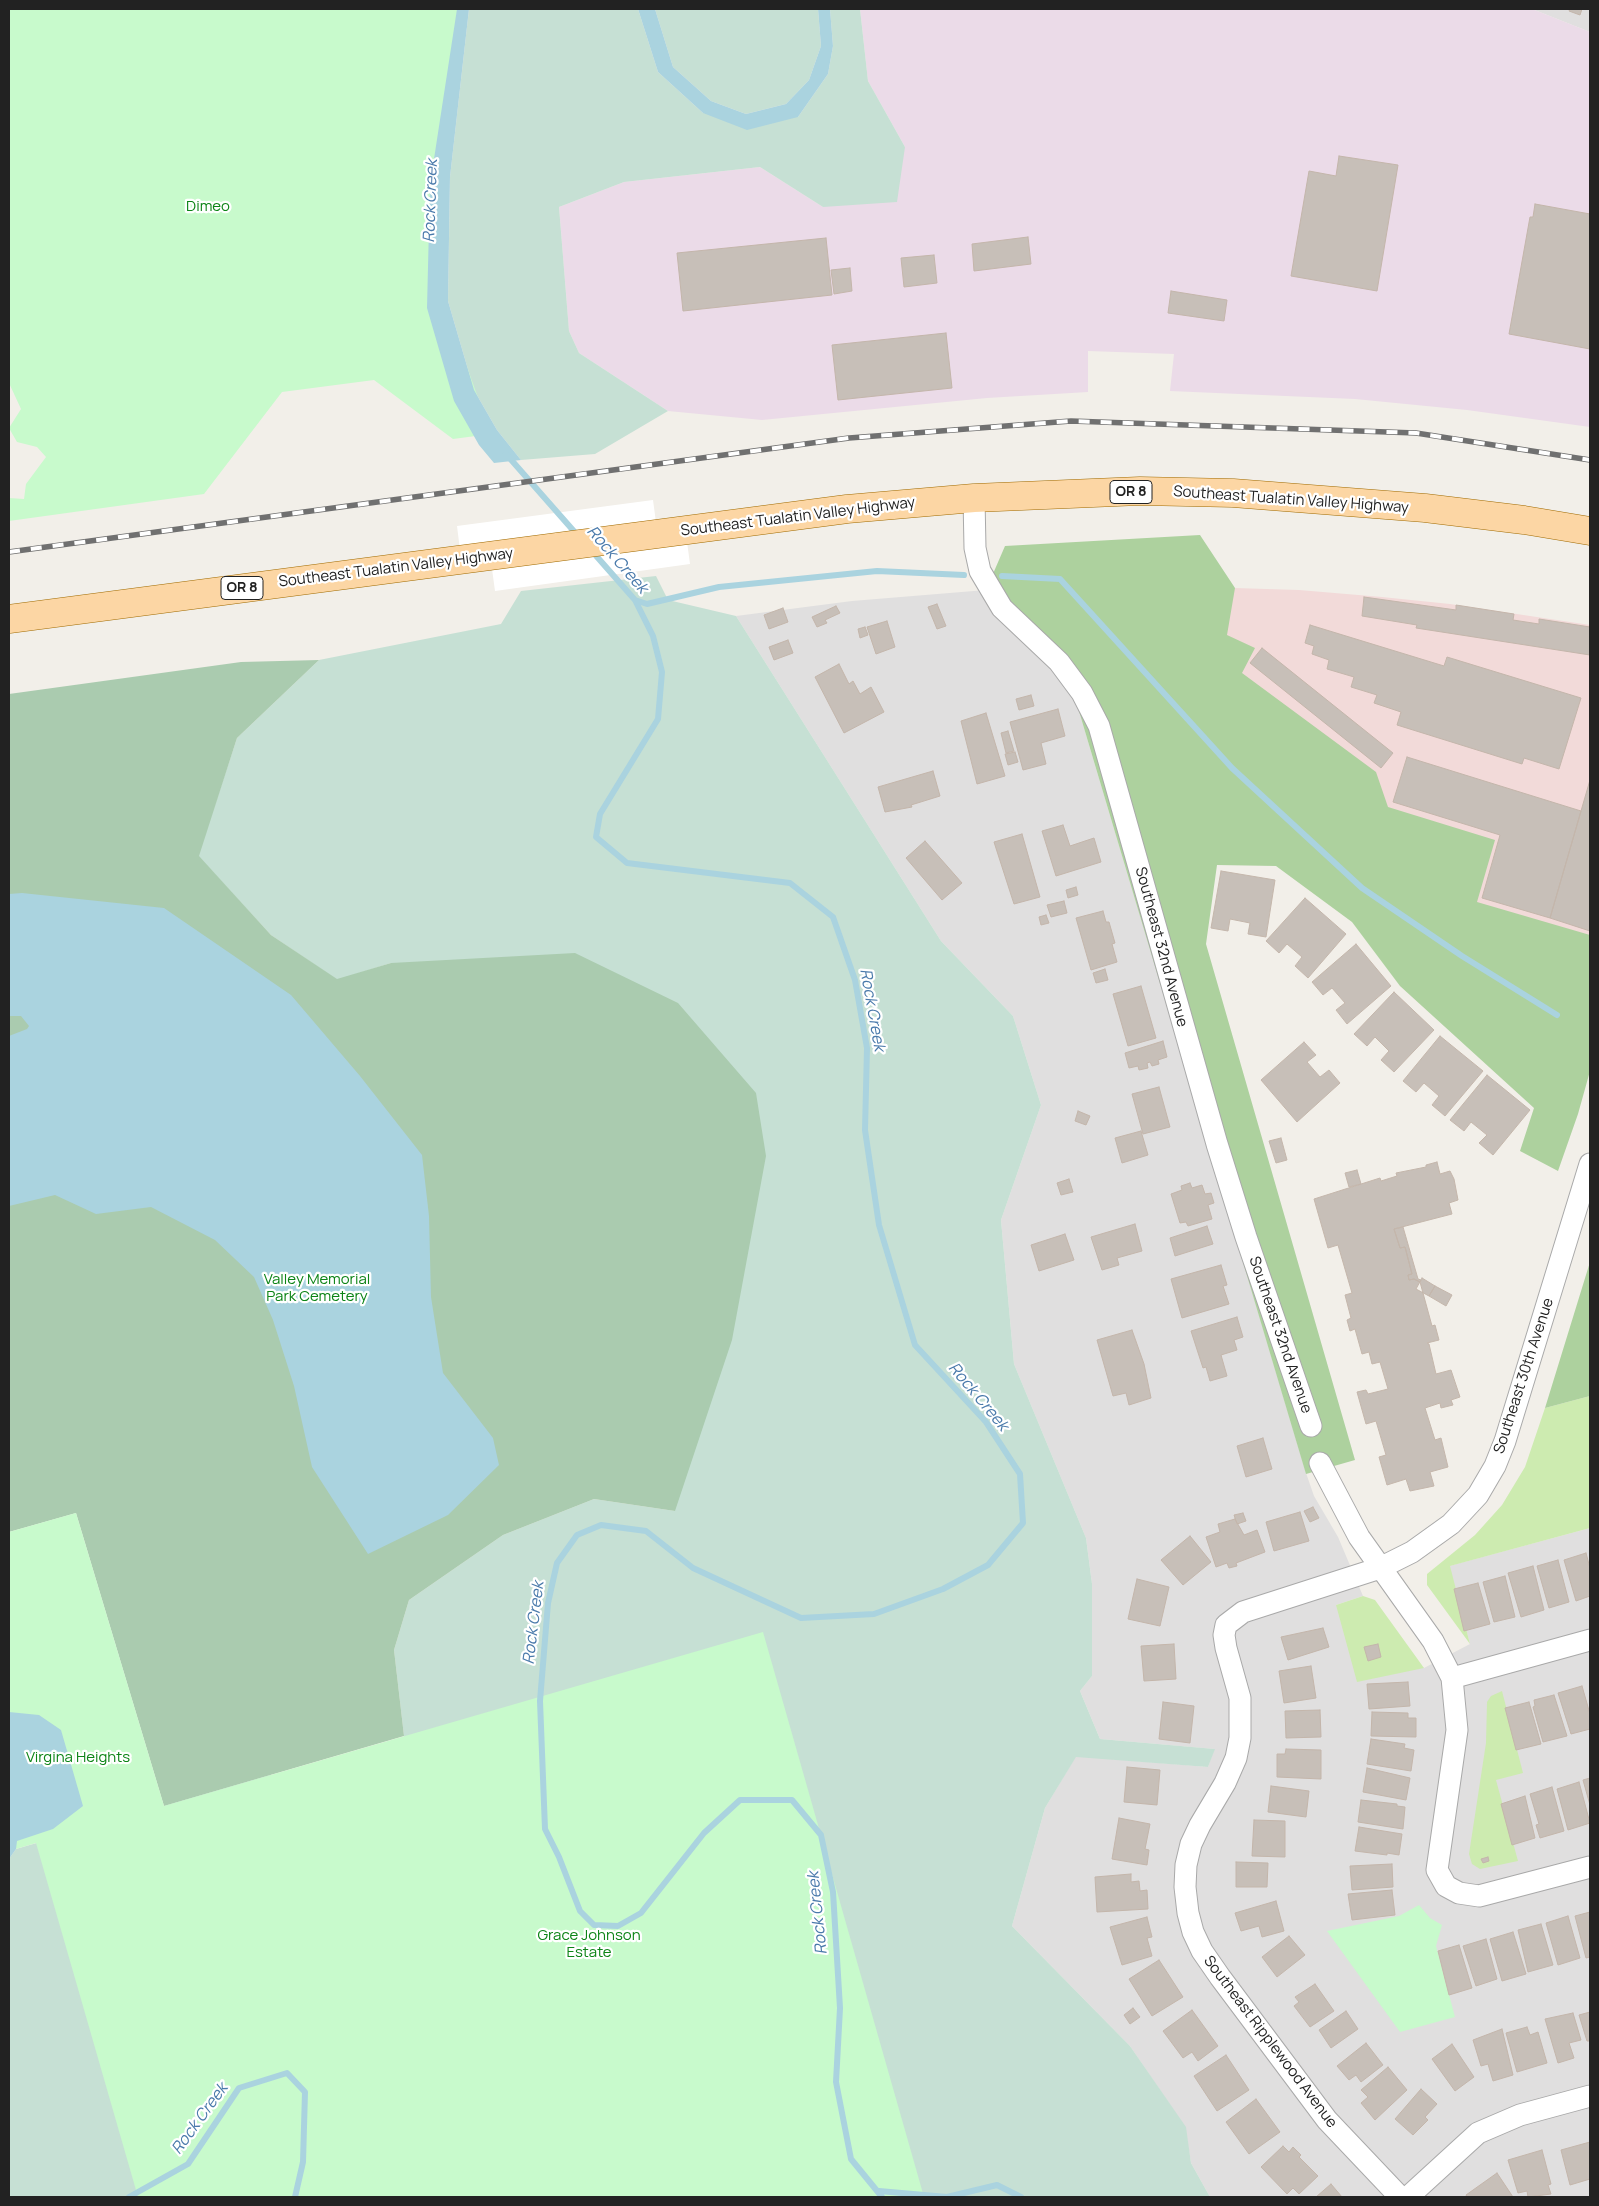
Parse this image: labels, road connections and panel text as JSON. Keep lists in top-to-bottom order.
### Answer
{
  "streets": {
    "main road": ["OR 8", "Southeast Tualatin Valley Highway"],
    "street": ["Southeast 32nd Avenue", "Southeast 30th Avenue", "Southeast Ripplewood Avenue"]
  },
  "crossings": [
    ["Southeast Tualatin Valley Highway", "Southeast 32nd Avenue"],
    ["Southeast 30th Avenue", "Southeast Ripplewood Avenue"]
  ],
  "water": ["Rock Creek"],
  "parks": [
    "Dimeo",
    "Valley Memorial Park Cemetery",
    "Virgina Heights",
    "Grace Johnson Estate"
  ]
}
